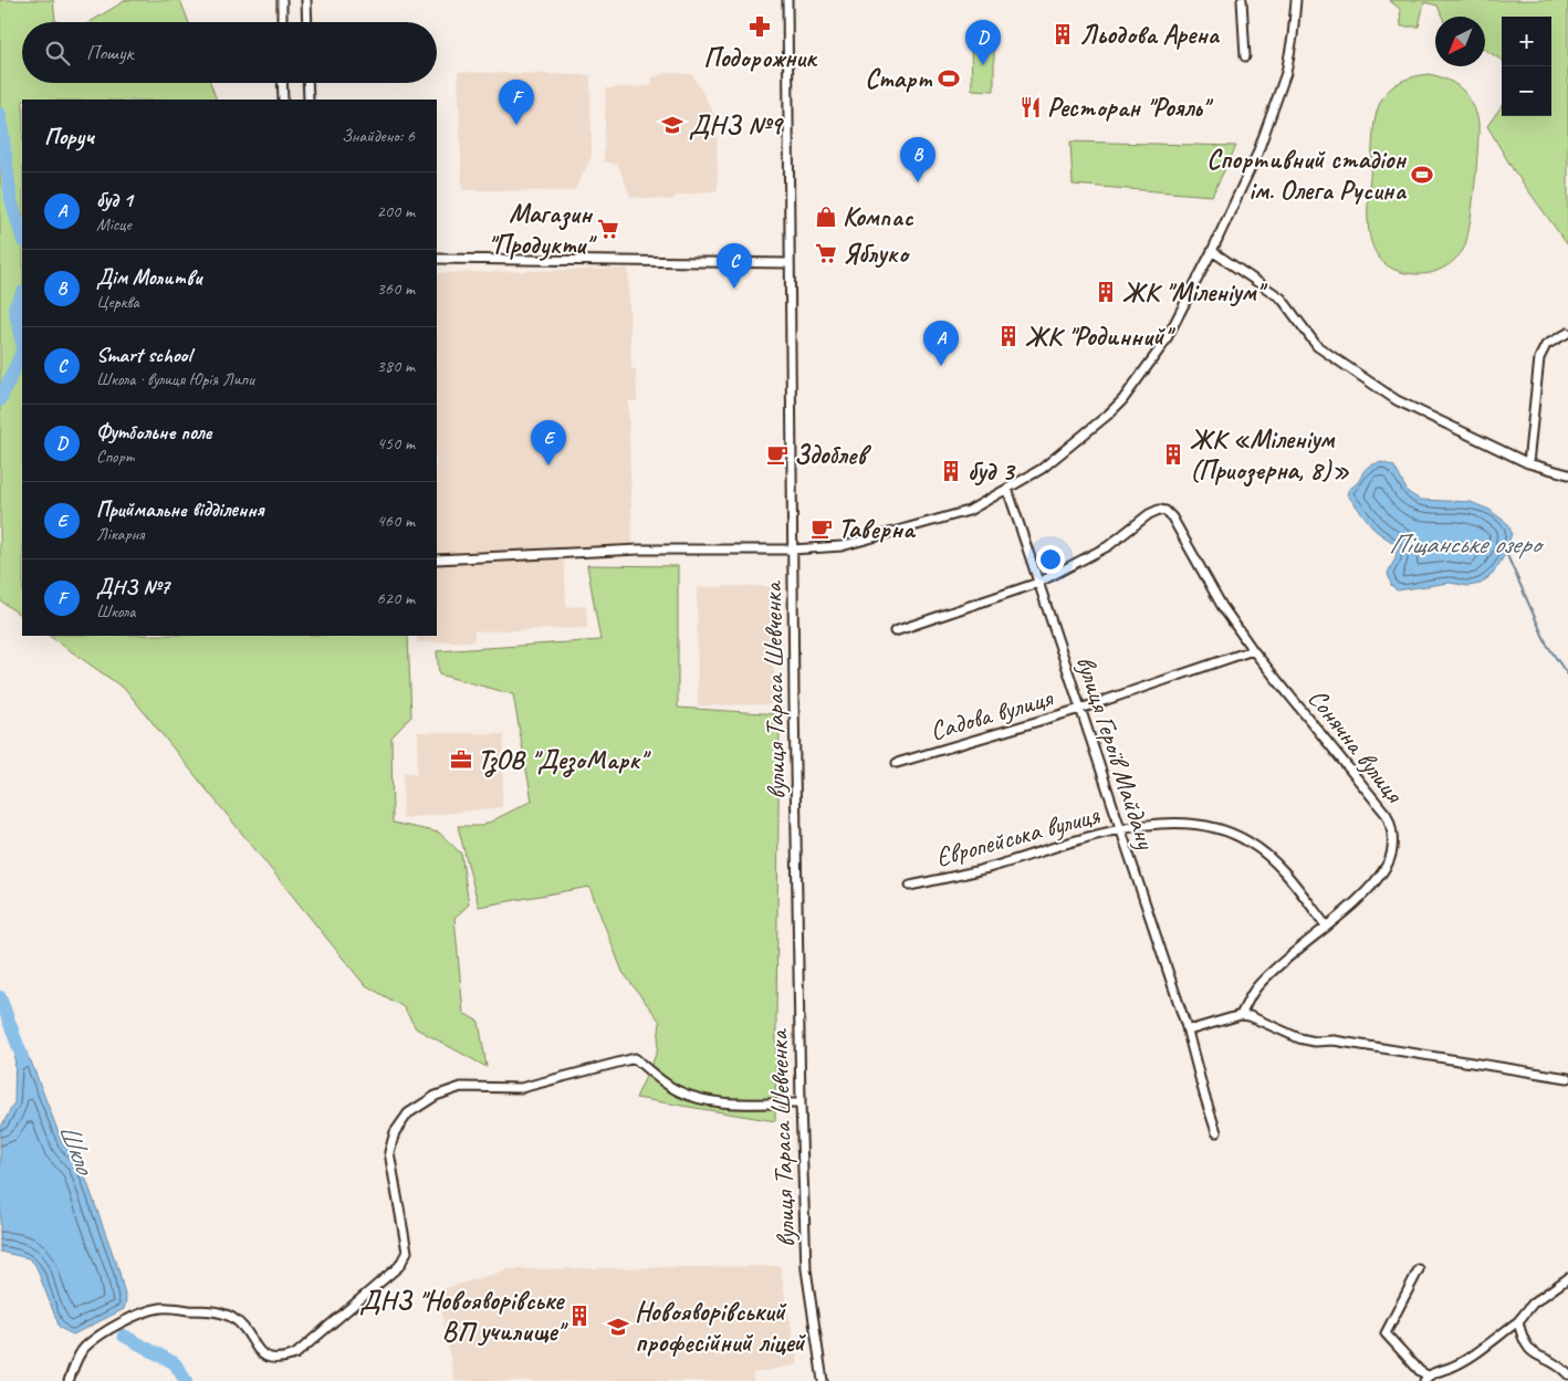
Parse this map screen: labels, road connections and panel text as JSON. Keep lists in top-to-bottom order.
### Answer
{
  "streets": {
    "street": [
      "вулиця Тараса Шевченка",
      "Садова вулиця",
      "Сонячна вулиця",
      "вулиця Героїв Майдану",
      "Європейська вулиця"
    ]
  },
  "crossings": [
    ["Садова вулиця", "Сонячна вулиця"],
    ["Садова вулиця", "вулиця Героїв Майдану"],
    ["Сонячна вулиця", "вулиця Героїв Майдану"],
    ["Сонячна вулиця", "Європейська вулиця"],
    ["вулиця Героїв Майдану", "Європейська вулиця"]
  ],
  "water": ["Піщанське озеро", "Шкло"],
  "places": {
    "pharmacy": ["Подорожник"],
    "building": [
      "Льодова Арена",
      "ЖК \"Міленіум\"",
      "ЖК \"Родинний\"",
      "ЖК «Міленіум (Приозерна, 8)»",
      "буд 3",
      "ДНЗ \"Новояворівське ВП училище\""
    ],
    "sports": ["Старт", "Спортивний стадіон ім. Олега Русина"],
    "restaurant": ["Ресторан \"Рояль\""],
    "school or university": ["ДНЗ №9", "Новояворівський професійний ліцей"],
    "shop": ["Компас"],
    "supermarket": ["Магазин \"Продукти\"", "Яблуко"],
    "cafe": ["Здоблев", "Таверна"],
    "office": ["ТзОВ \"ДезоМарк\""]
  },
  "north": "bottom left",
  "page": {
    "map_buttons": ["+", "−"],
    "pins": [
      "D",
      "F",
      "B",
      "C",
      "A",
      "E"
    ],
    "search": "Пошук",
    "heading": ["Поруч", "Знайдено: 6"],
    "list": [
      {
        "mark": "A",
        "name": "буд 1",
        "note": "Місце",
        "value": "200 m"
      },
      {
        "mark": "B",
        "name": "Дім Молитви",
        "note": "Церква",
        "value": "360 m"
      },
      {
        "mark": "C",
        "name": "Smart school",
        "note": "Школа · вулиця Юрія Липи",
        "value": "380 m"
      },
      {
        "mark": "D",
        "name": "Футбольне поле",
        "note": "Спорт",
        "value": "450 m"
      },
      {
        "mark": "E",
        "name": "Приймальне відділення",
        "note": "Лікарня",
        "value": "460 m"
      },
      {
        "mark": "F",
        "name": "ДНЗ №7",
        "note": "Школа",
        "value": "620 m"
      }
    ]
  }
}
